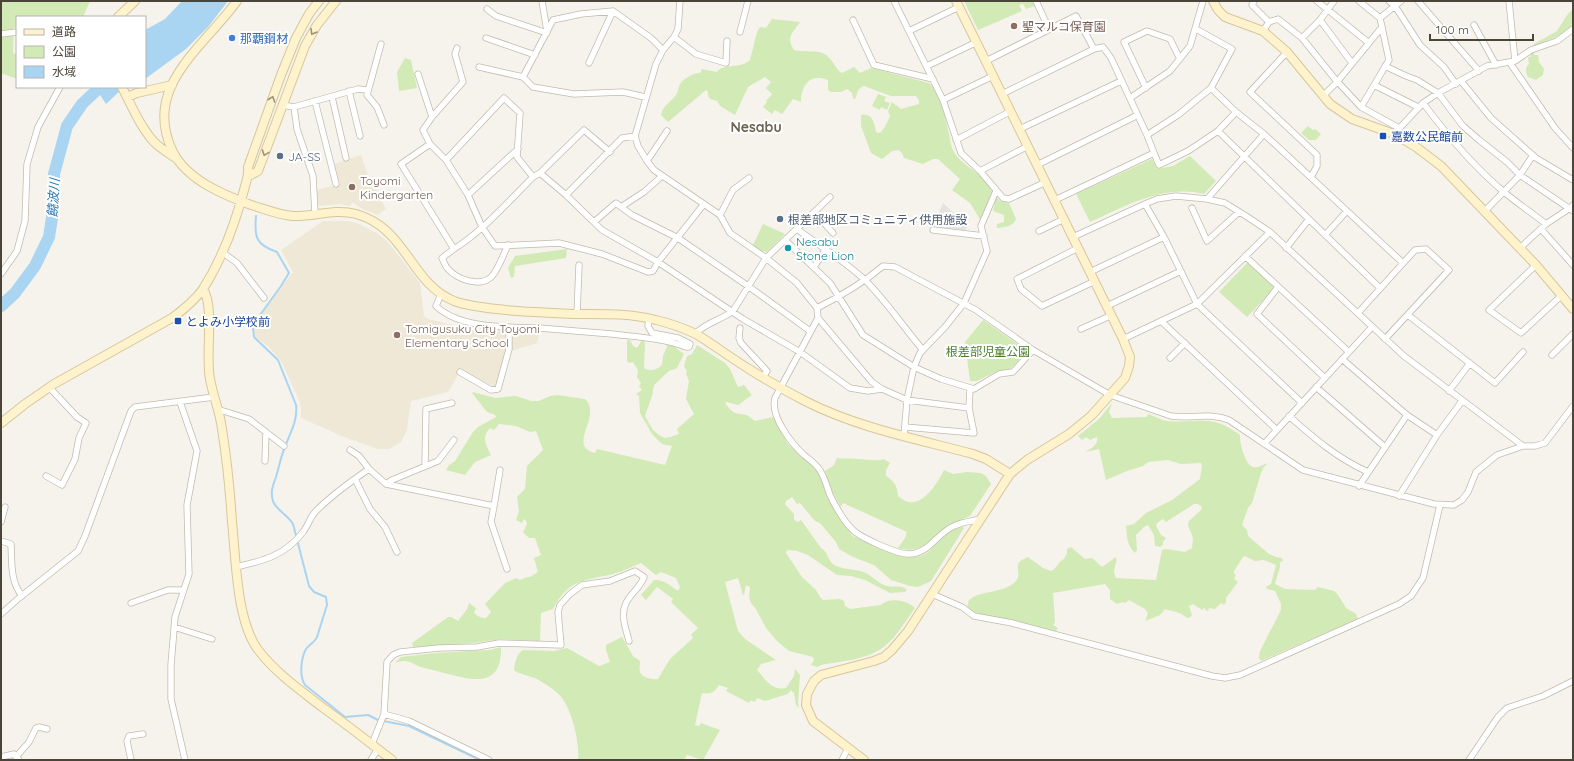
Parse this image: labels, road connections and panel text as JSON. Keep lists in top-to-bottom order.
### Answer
{
  "districts": ["Nesabu"],
  "water": ["饒波川"],
  "parks": ["根差部児童公園"],
  "places": {
    "other": [
      "聖マルコ保育園",
      "那覇鋼材",
      "JA-SS",
      "Toyomi Kindergarten",
      "根差部地区コミュニティ供用施設",
      "Nesabu Stone Lion",
      "Tomigusuku City Toyomi Elementary School"
    ],
    "transit": ["嘉数公民館前", "とよみ小学校前"]
  },
  "legend": ["道路", "公園", "水域"],
  "scale_bar": "100 m"
}
